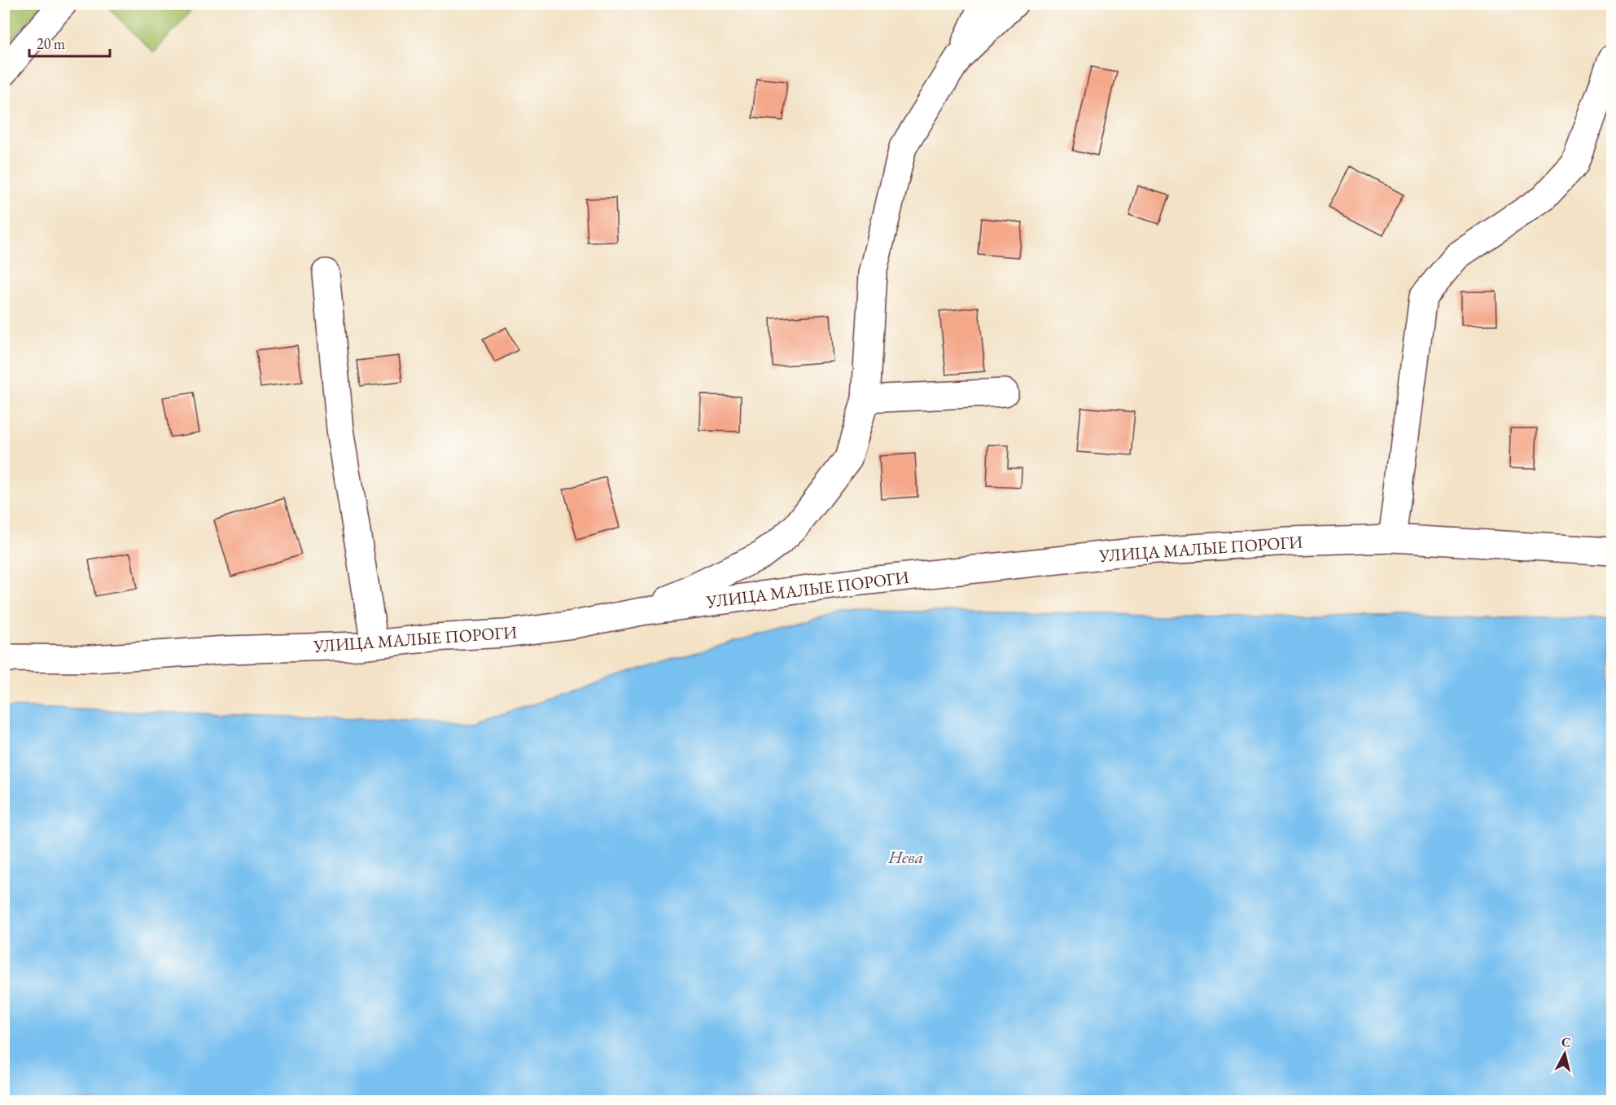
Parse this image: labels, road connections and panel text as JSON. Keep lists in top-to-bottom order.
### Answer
{
  "streets": {
    "street": ["УЛИЦА МАЛЫЕ ПОРОГИ"]
  },
  "water": ["Нева"],
  "scale_bar": "20 m",
  "north": "top"
}
